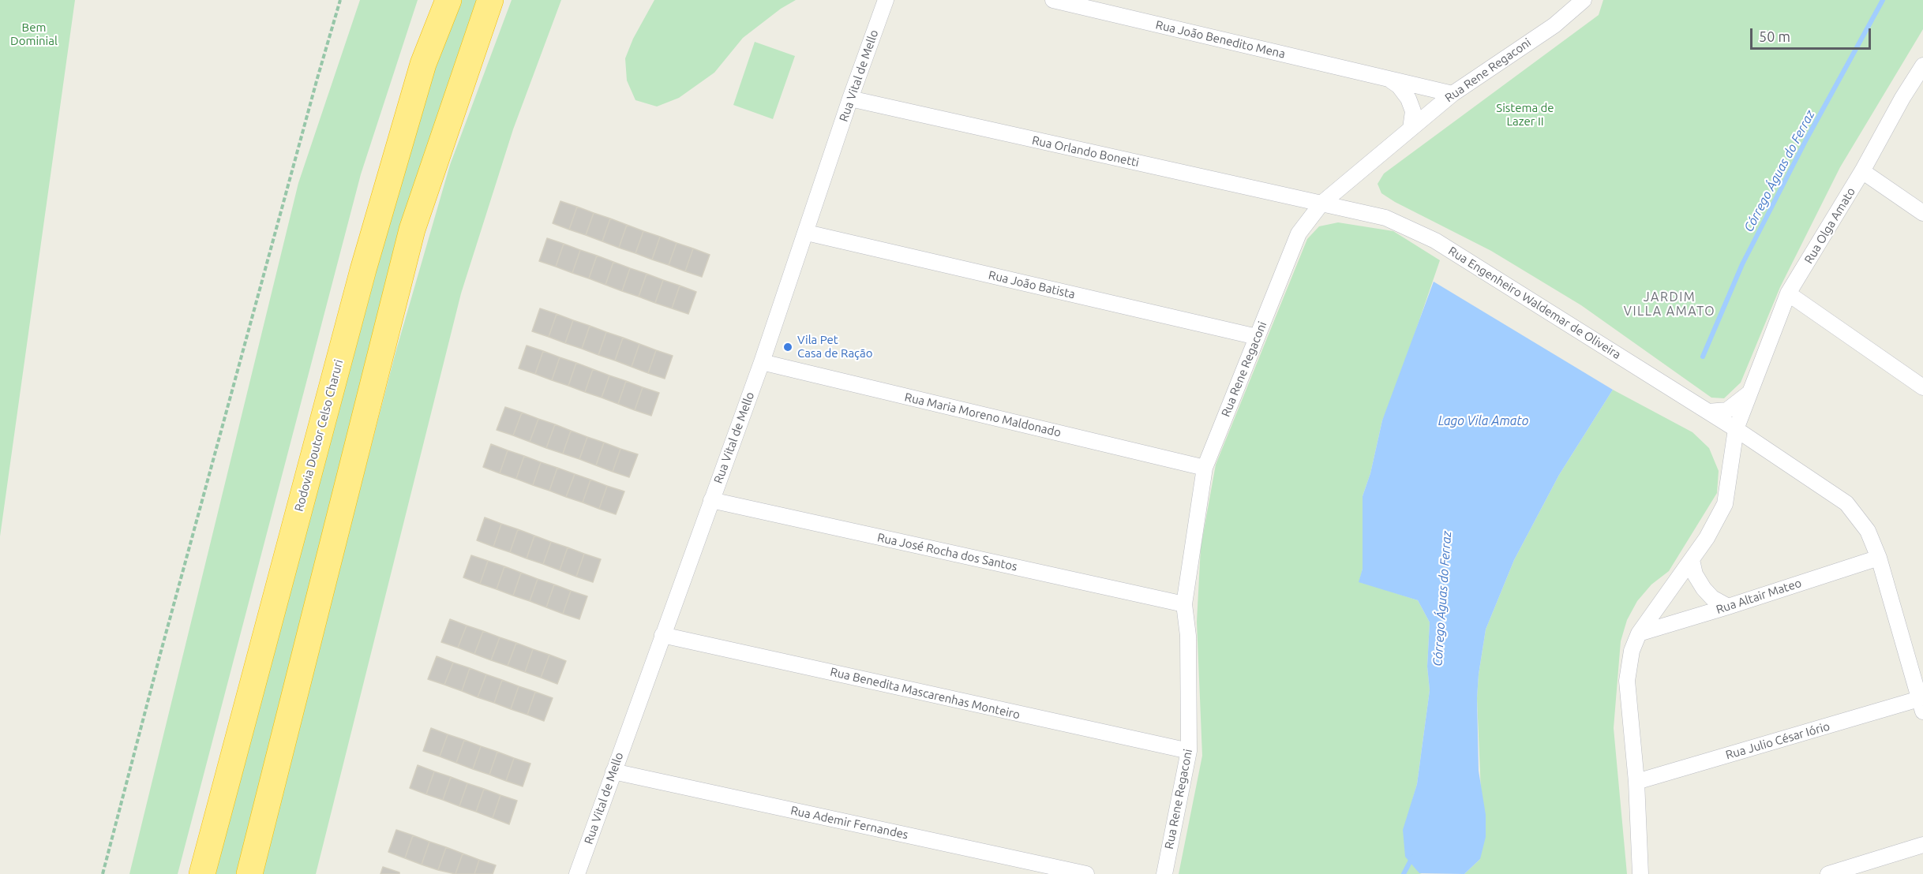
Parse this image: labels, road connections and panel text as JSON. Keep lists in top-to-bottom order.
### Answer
{
  "streets": {
    "highway": ["Rodovia Doutor Celso Charuri"],
    "street": [
      "Rua João Benedito Mena",
      "Rua Rene Regaconi",
      "Rua Vital de Mello",
      "Rua Orlando Bonetti",
      "Rua Olga Amato",
      "Rua João Batista",
      "Rua Engenheiro Waldemar de Oliveira",
      "Rua Maria Moreno Maldonado",
      "Rua José Rocha dos Santos",
      "Rua Altair Mateo",
      "Rua Benedita Mascarenhas Monteiro",
      "Rua Julio César Iório",
      "Rua Ademir Fernandes"
    ]
  },
  "crossings": [
    ["Rua João Benedito Mena", "Rua Rene Regaconi"],
    ["Rua Rene Regaconi", "Rua Orlando Bonetti"],
    ["Rua Rene Regaconi", "Rua João Batista"],
    ["Rua Rene Regaconi", "Rua Engenheiro Waldemar de Oliveira"],
    ["Rua Rene Regaconi", "Rua Maria Moreno Maldonado"],
    ["Rua Rene Regaconi", "Rua José Rocha dos Santos"],
    ["Rua Rene Regaconi", "Rua Benedita Mascarenhas Monteiro"],
    ["Rua Vital de Mello", "Rua Orlando Bonetti"],
    ["Rua Vital de Mello", "Rua João Batista"],
    ["Rua Vital de Mello", "Rua Maria Moreno Maldonado"],
    ["Rua Vital de Mello", "Rua José Rocha dos Santos"],
    ["Rua Vital de Mello", "Rua Benedita Mascarenhas Monteiro"],
    ["Rua Vital de Mello", "Rua Ademir Fernandes"],
    ["Rua Orlando Bonetti", "Rua Engenheiro Waldemar de Oliveira"],
    ["Rua Olga Amato", "Rua Engenheiro Waldemar de Oliveira"],
    ["Rua Olga Amato", "Rua Altair Mateo"],
    ["Rua Olga Amato", "Rua Julio César Iório"],
    ["Rua Engenheiro Waldemar de Oliveira", "Rua Altair Mateo"],
    ["Rua Engenheiro Waldemar de Oliveira", "Rua Julio César Iório"]
  ],
  "districts": ["JARDIM VILLA AMATO"],
  "water": ["Córrego Águas do Ferraz", "Lago Vila Amato"],
  "parks": ["Bem Dominial", "Sistema de Lazer II"],
  "places": ["Vila Pet Casa de Ração"],
  "scale_bar": "50 m"
}
